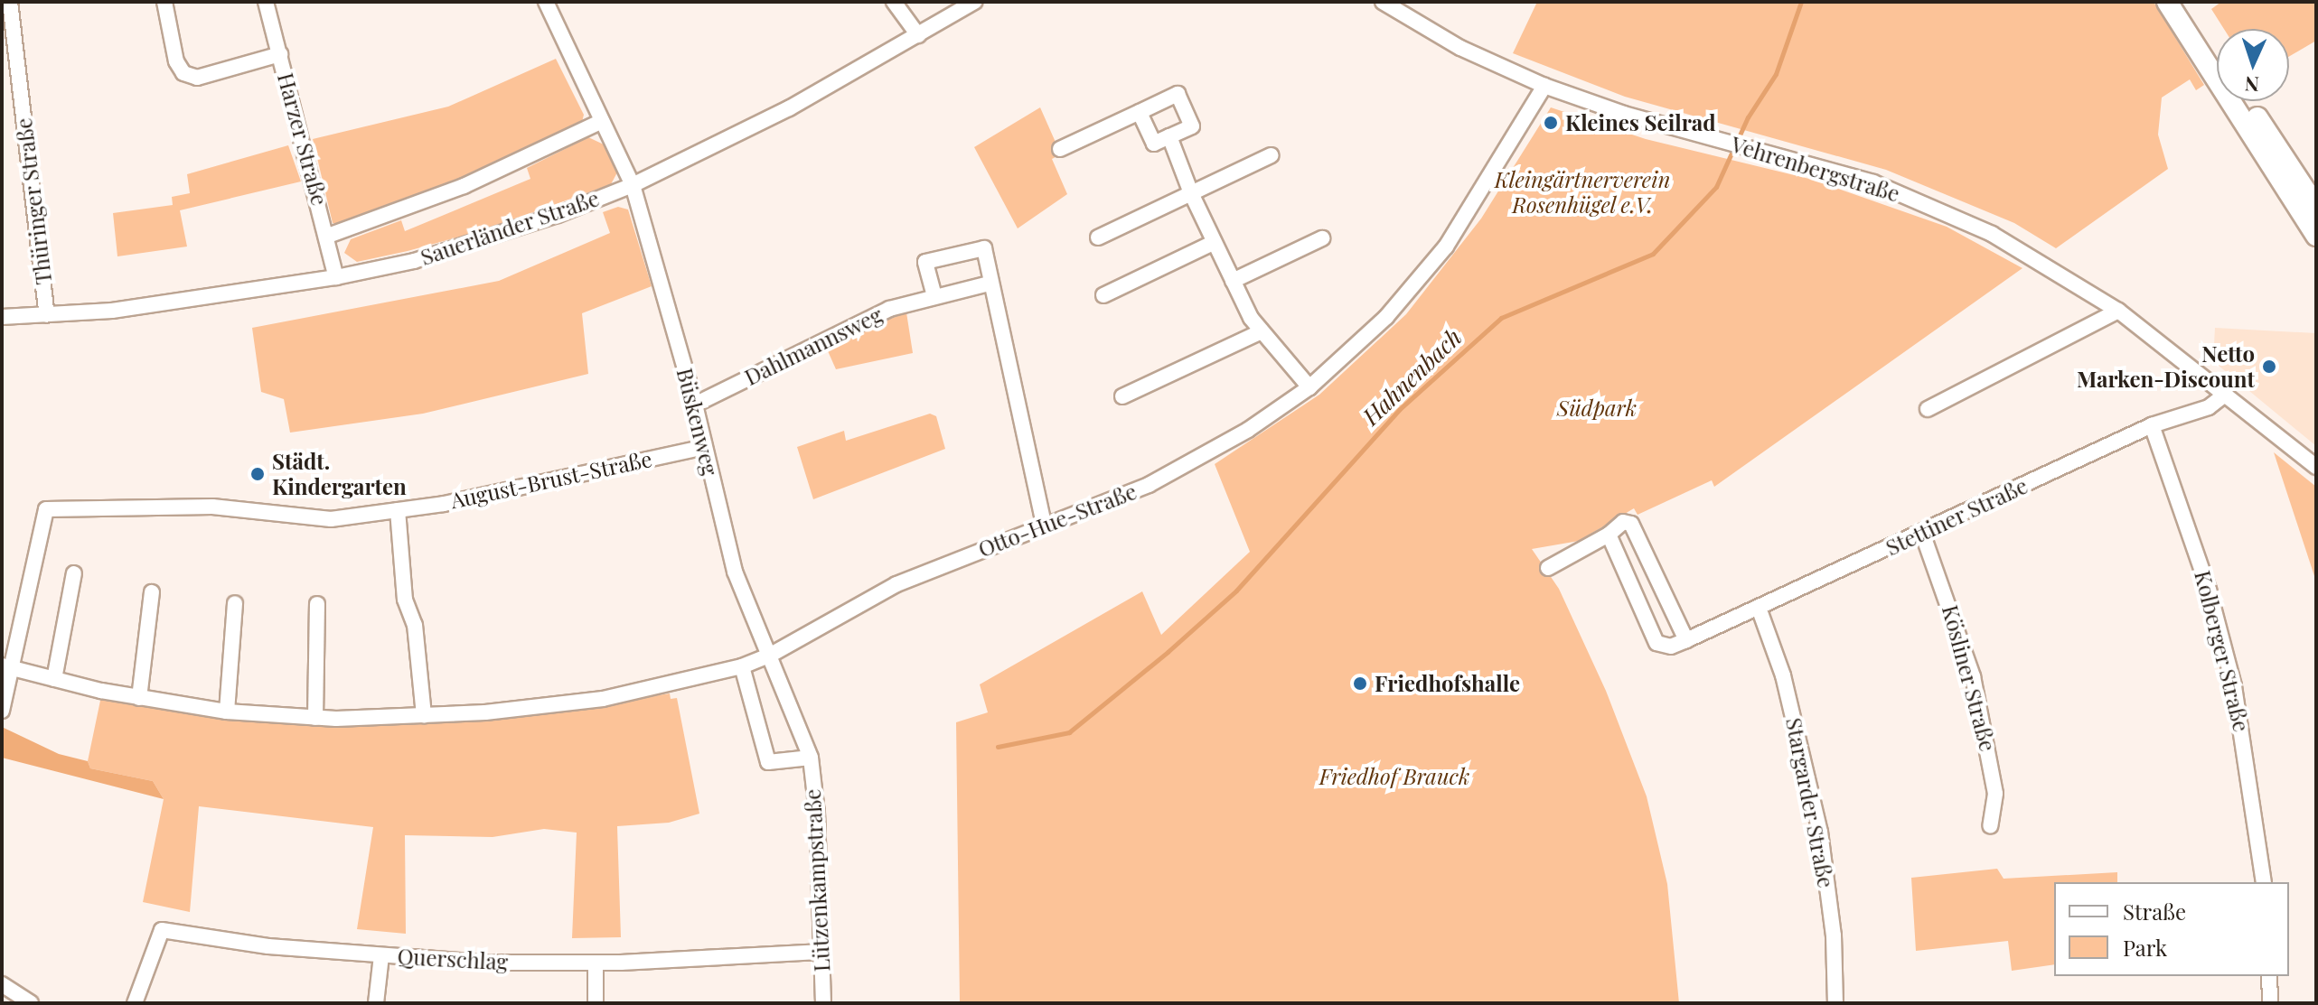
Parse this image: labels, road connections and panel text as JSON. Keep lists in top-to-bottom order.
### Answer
{
  "streets": {
    "street": [
      "Harzer Straße",
      "Vehrenbergstraße",
      "Thüringer Straße",
      "Sauerländer Straße",
      "Dahlmannsweg",
      "Büskenweg",
      "August-Brust-Straße",
      "Stettiner Straße",
      "Otto-Hue-Straße",
      "Kolberger Straße",
      "Kösliner Straße",
      "Stargarder Straße",
      "Lützenkampstraße",
      "Querschlag"
    ]
  },
  "crossings": [
    ["Harzer Straße", "Sauerländer Straße"],
    ["Vehrenbergstraße", "Stettiner Straße"],
    ["Vehrenbergstraße", "Otto-Hue-Straße"],
    ["Thüringer Straße", "Sauerländer Straße"],
    ["Sauerländer Straße", "Büskenweg"],
    ["Dahlmannsweg", "Büskenweg"],
    ["Büskenweg", "August-Brust-Straße"],
    ["Büskenweg", "Otto-Hue-Straße"],
    ["Büskenweg", "Lützenkampstraße"],
    ["August-Brust-Straße", "Otto-Hue-Straße"],
    ["Stettiner Straße", "Kolberger Straße"],
    ["Stettiner Straße", "Kösliner Straße"],
    ["Stettiner Straße", "Stargarder Straße"],
    ["Otto-Hue-Straße", "Lützenkampstraße"],
    ["Lützenkampstraße", "Querschlag"]
  ],
  "water": ["Hahnenbach"],
  "parks": ["Kleingärtnerverein Rosenhügel e.V.", "Südpark", "Friedhof Brauck"],
  "places": [
    "Kleines Seilrad",
    "Netto Marken-Discount",
    "Städt. Kindergarten",
    "Friedhofshalle"
  ],
  "legend": ["Straße", "Park"],
  "north": "bottom"
}
